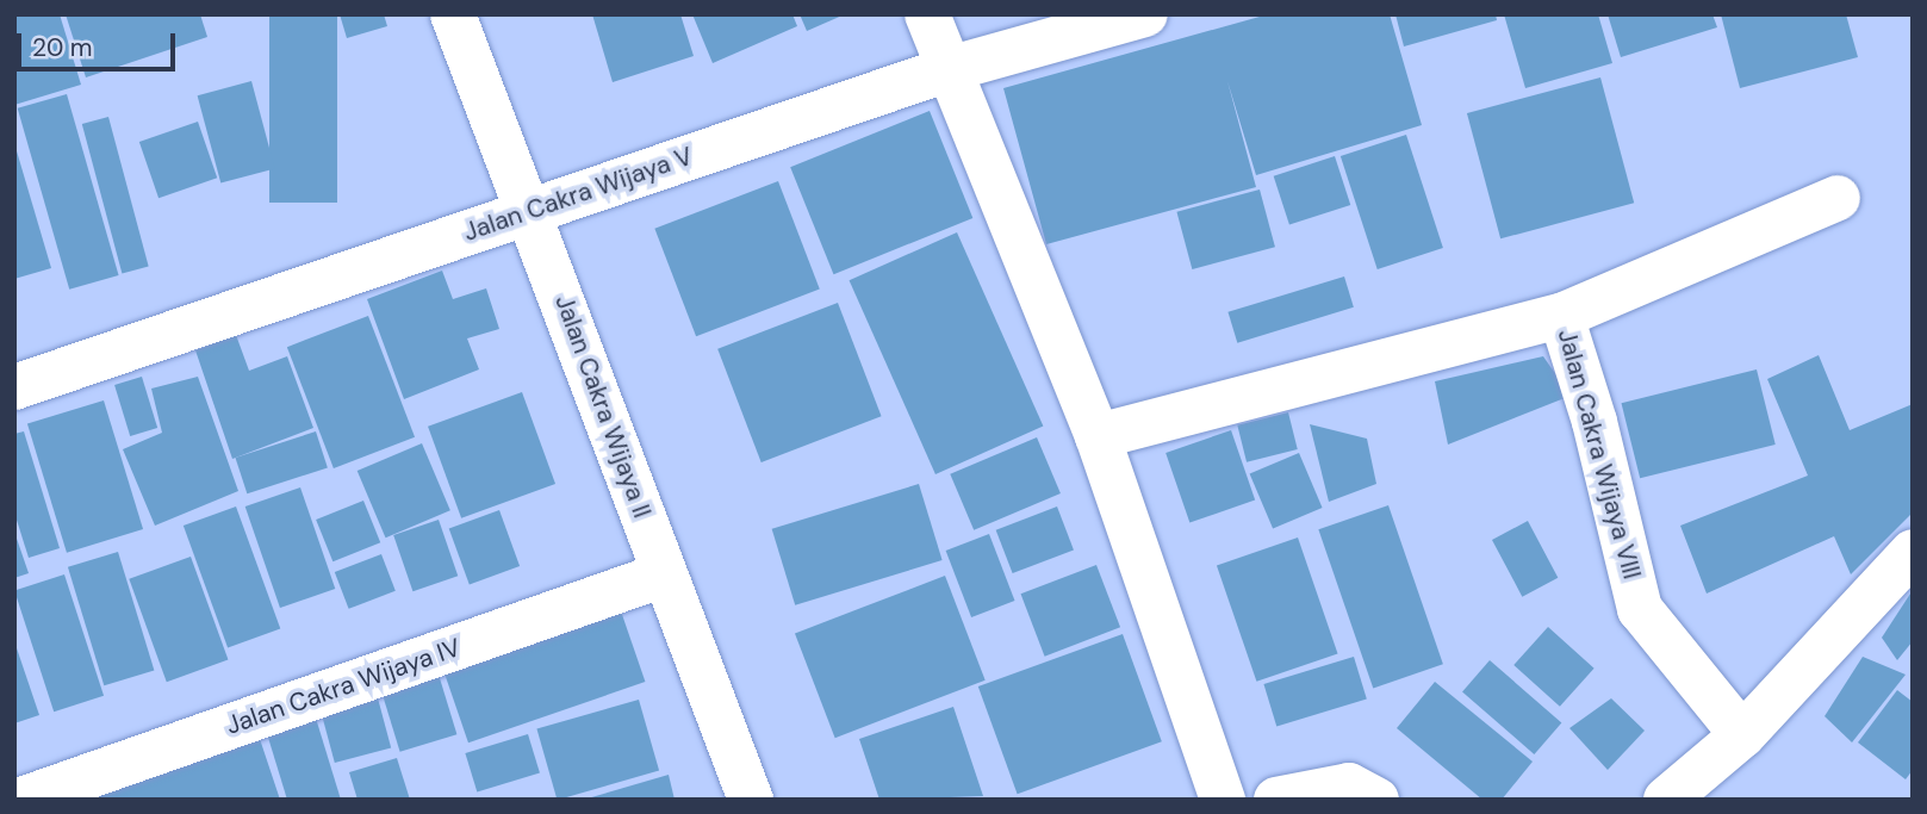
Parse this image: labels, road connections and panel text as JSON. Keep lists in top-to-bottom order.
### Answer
{
  "streets": {
    "street": [
      "Jalan Cakra Wijaya V",
      "Jalan Cakra Wijaya II",
      "Jalan Cakra Wijaya VIII",
      "Jalan Cakra Wijaya IV"
    ]
  },
  "crossings": [
    ["Jalan Cakra Wijaya V", "Jalan Cakra Wijaya II"],
    ["Jalan Cakra Wijaya II", "Jalan Cakra Wijaya IV"]
  ],
  "scale_bar": "20 m"
}
